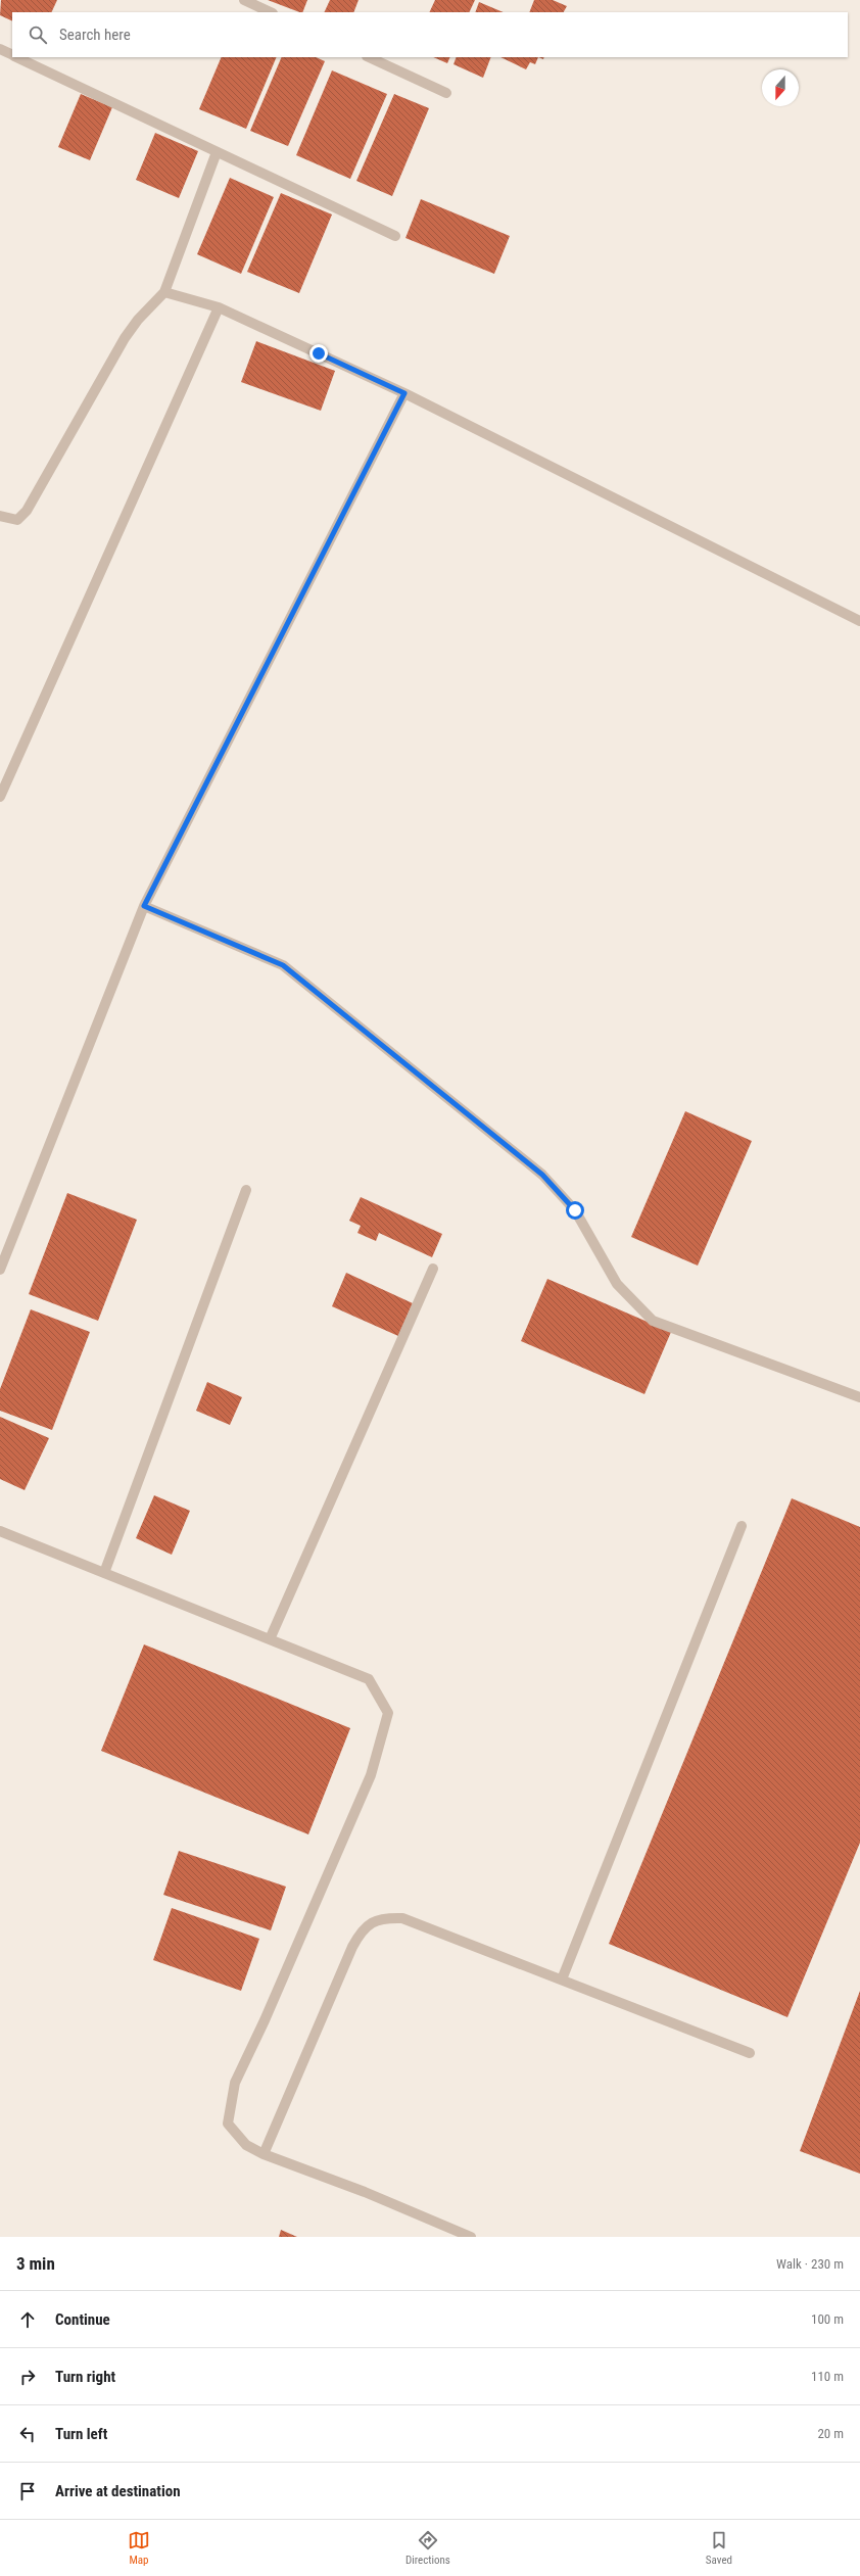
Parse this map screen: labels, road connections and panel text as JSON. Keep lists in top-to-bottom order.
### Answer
{
  "north": "bottom",
  "page": {
    "search": "Search here",
    "heading": ["3 min", "Walk · 230 m"],
    "list": [
      ["Continue", "100 m"],
      ["Turn right", "110 m"],
      ["Turn left", "20 m"],
      "Arrive at destination"
    ],
    "nav": ["Map", "Directions", "Saved"]
  }
}
